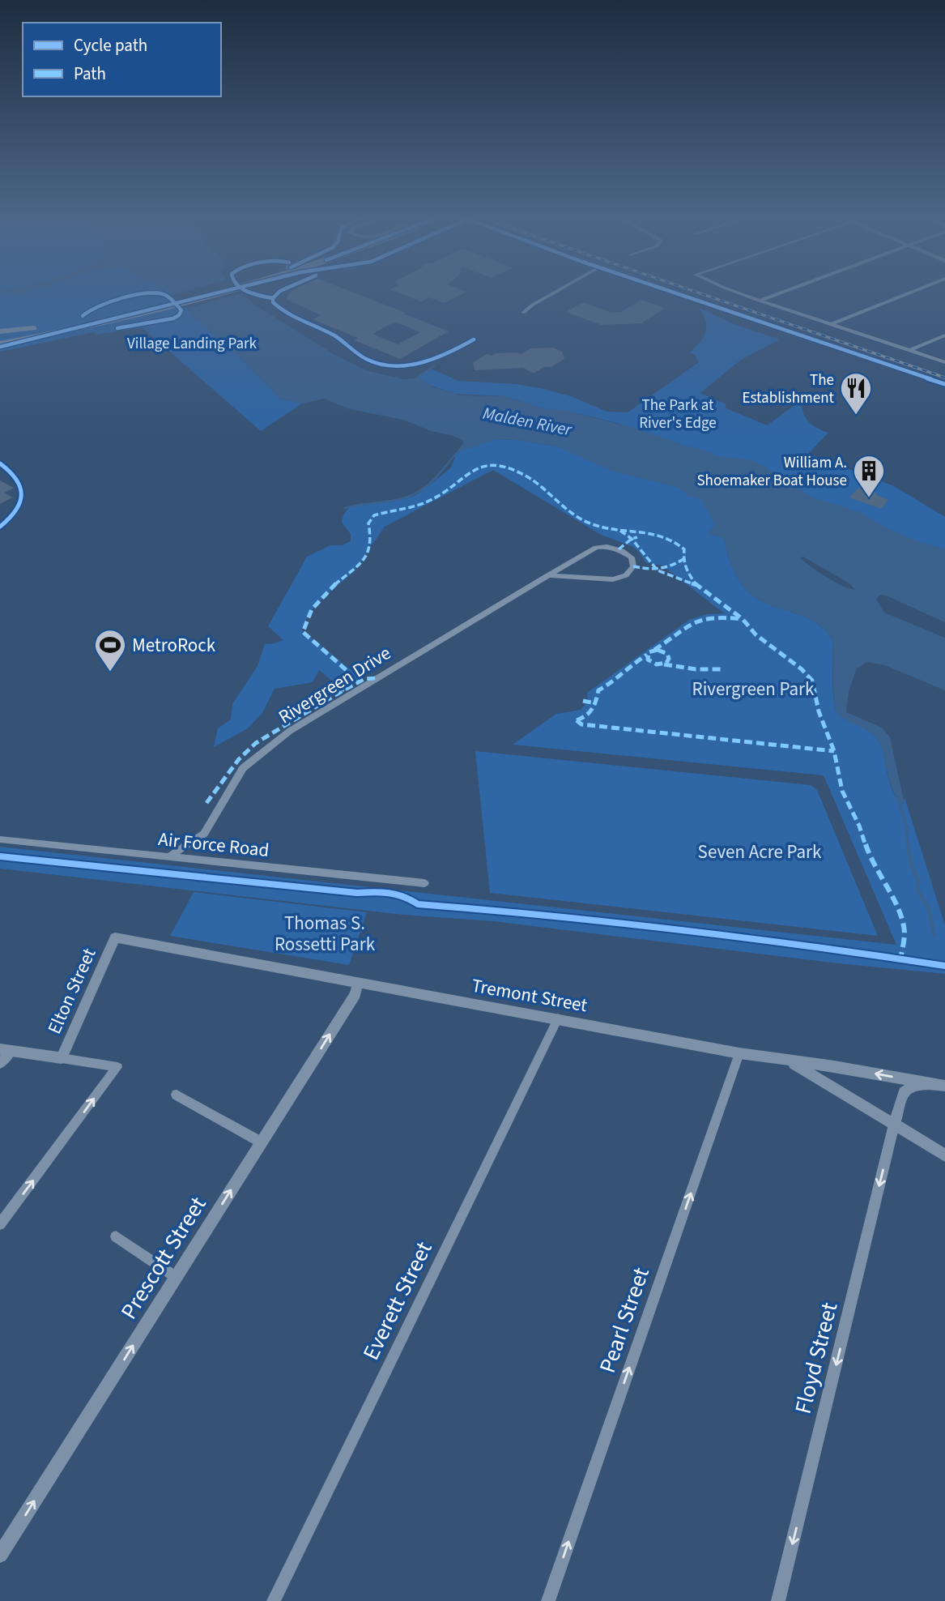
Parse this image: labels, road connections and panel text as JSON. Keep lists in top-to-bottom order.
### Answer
{
  "streets": {
    "street": [
      "Rivergreen Drive",
      "Air Force Road",
      "Elton Street",
      "Tremont Street",
      "Prescott Street",
      "Everett Street",
      "Pearl Street",
      "Floyd Street"
    ]
  },
  "crossings": [
    ["Rivergreen Drive", "Air Force Road"],
    ["Elton Street", "Tremont Street"],
    ["Tremont Street", "Prescott Street"],
    ["Tremont Street", "Everett Street"],
    ["Tremont Street", "Pearl Street"],
    ["Tremont Street", "Floyd Street"]
  ],
  "one_way": ["Prescott Street", "Pearl Street", "Floyd Street"],
  "water": ["Malden River"],
  "parks": [
    "Village Landing Park",
    "The Park at River's Edge",
    "Rivergreen Park",
    "Seven Acre Park",
    "Thomas S. Rossetti Park"
  ],
  "places": {
    "restaurant": ["The Establishment"],
    "building": ["William A. Shoemaker Boat House"],
    "sports": ["MetroRock"]
  },
  "legend": ["Cycle path", "Path"]
}
